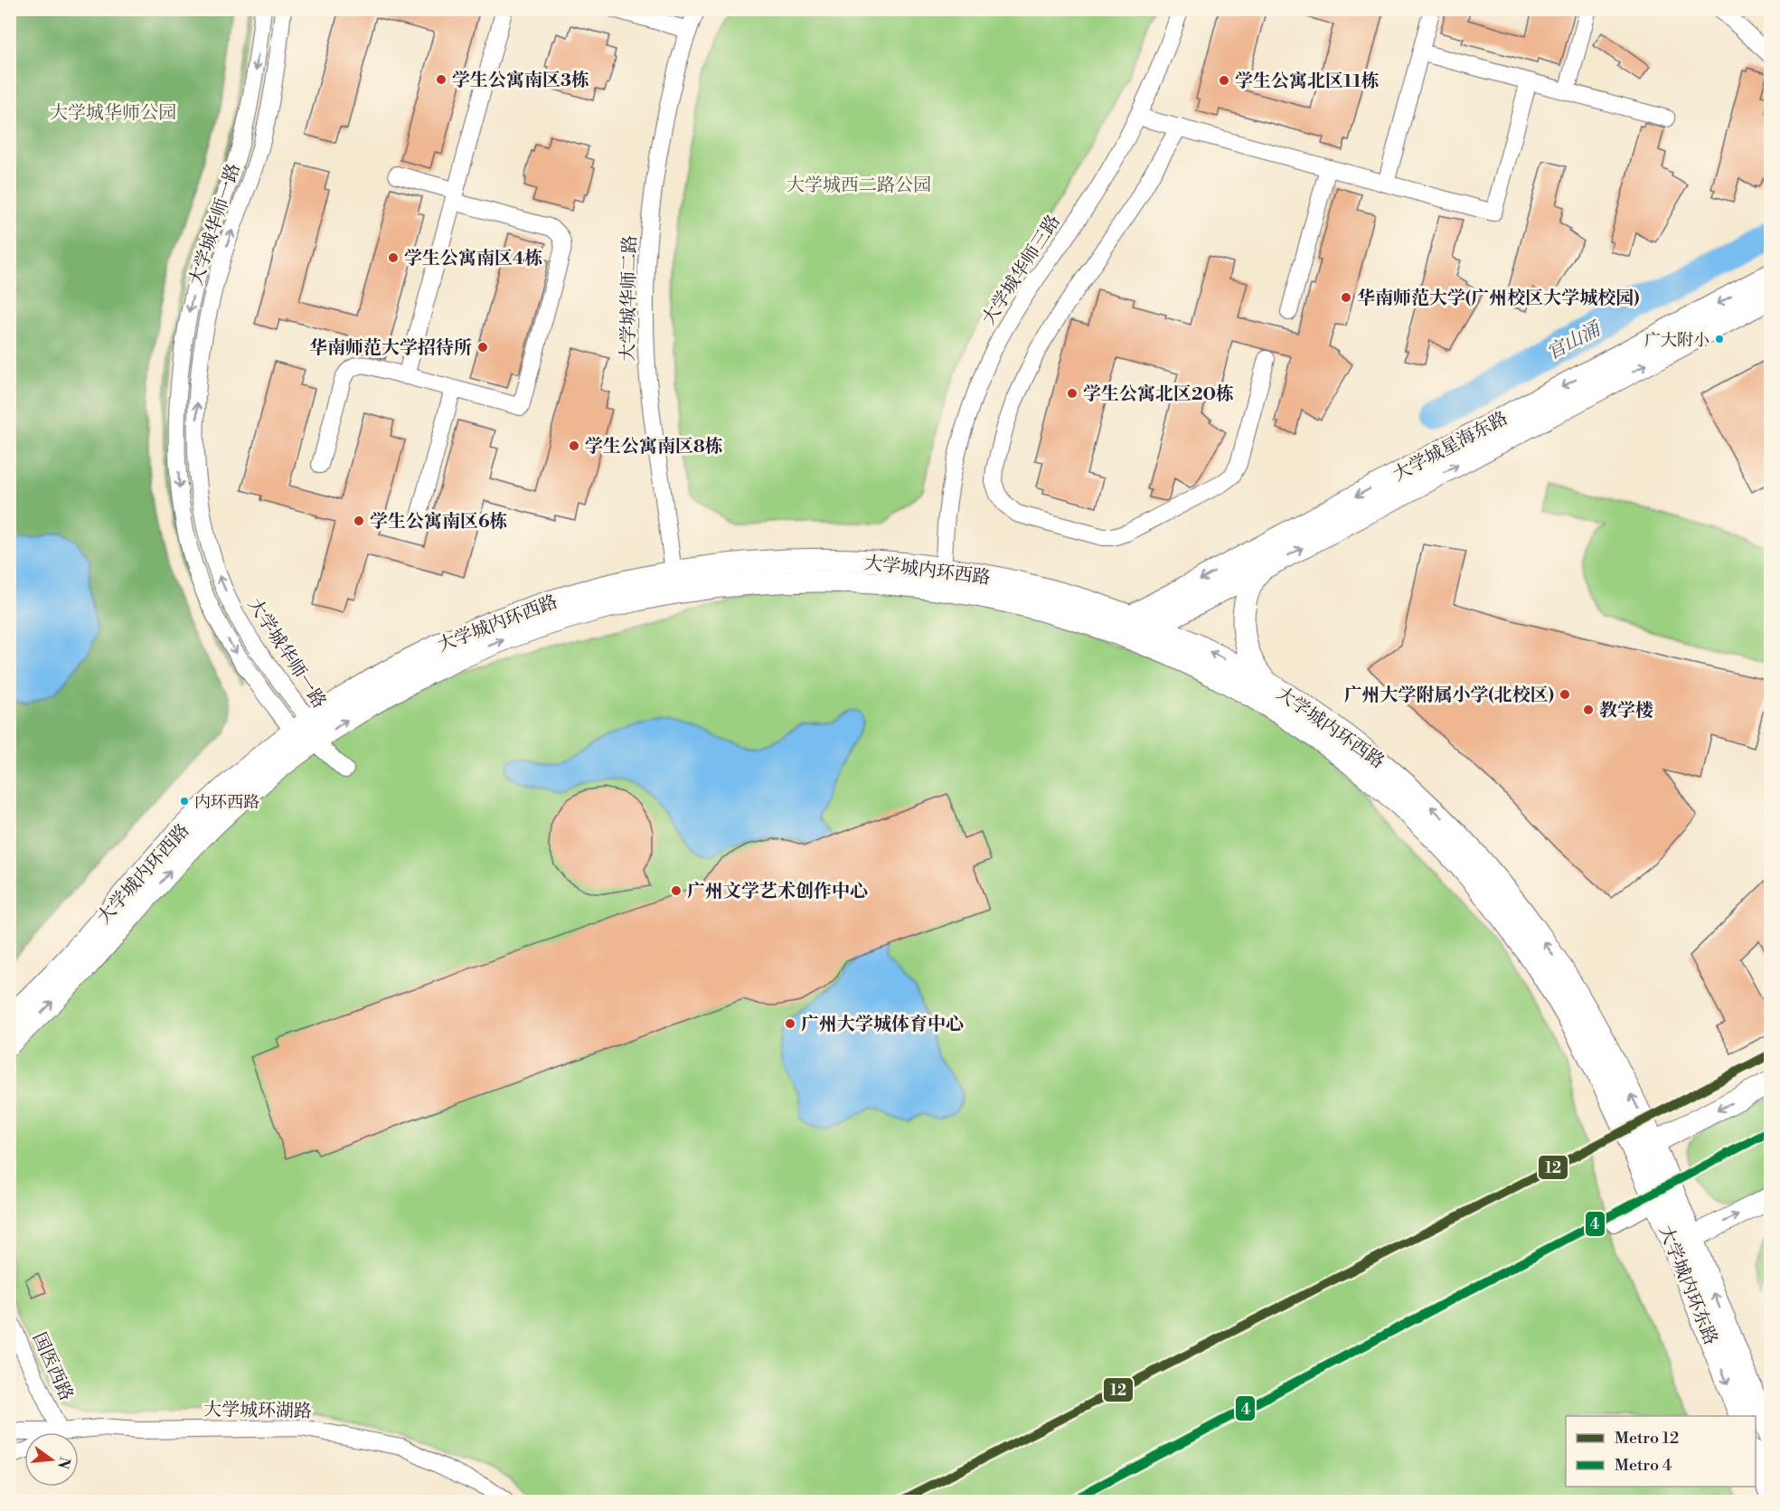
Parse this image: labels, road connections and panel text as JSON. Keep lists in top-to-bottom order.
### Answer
{
  "streets": {
    "main road": ["大学城星海东路", "大学城内环西路", "大学城内环东路"],
    "street": [
      "大学城华师一路",
      "大学城华师三路",
      "大学城华师二路",
      "国医西路",
      "大学城环湖路"
    ]
  },
  "crossings": [
    ["大学城华师一路", "大学城内环西路"],
    ["大学城华师三路", "大学城内环西路"],
    ["大学城华师二路", "大学城内环西路"],
    ["大学城星海东路", "大学城内环西路"],
    ["大学城内环西路", "大学城内环东路"],
    ["国医西路", "大学城环湖路"]
  ],
  "water": ["官山涌"],
  "parks": ["大学城华师公园", "大学城西二路公园"],
  "places": [
    "学生公寓南区3栋",
    "学生公寓北区11栋",
    "学生公寓南区4栋",
    "华南师范大学(广州校区大学城校园)",
    "广大附小",
    "华南师范大学招待所",
    "学生公寓北区20栋",
    "学生公寓南区8栋",
    "学生公寓南区6栋",
    "广州大学附属小学(北校区)",
    "教学楼",
    "内环西路",
    "广州文学艺术创作中心",
    "广州大学城体育中心"
  ],
  "lines": ["metro line 12", "metro line 4"],
  "legend": ["Metro 12", "Metro 4"],
  "north": "right"
}
